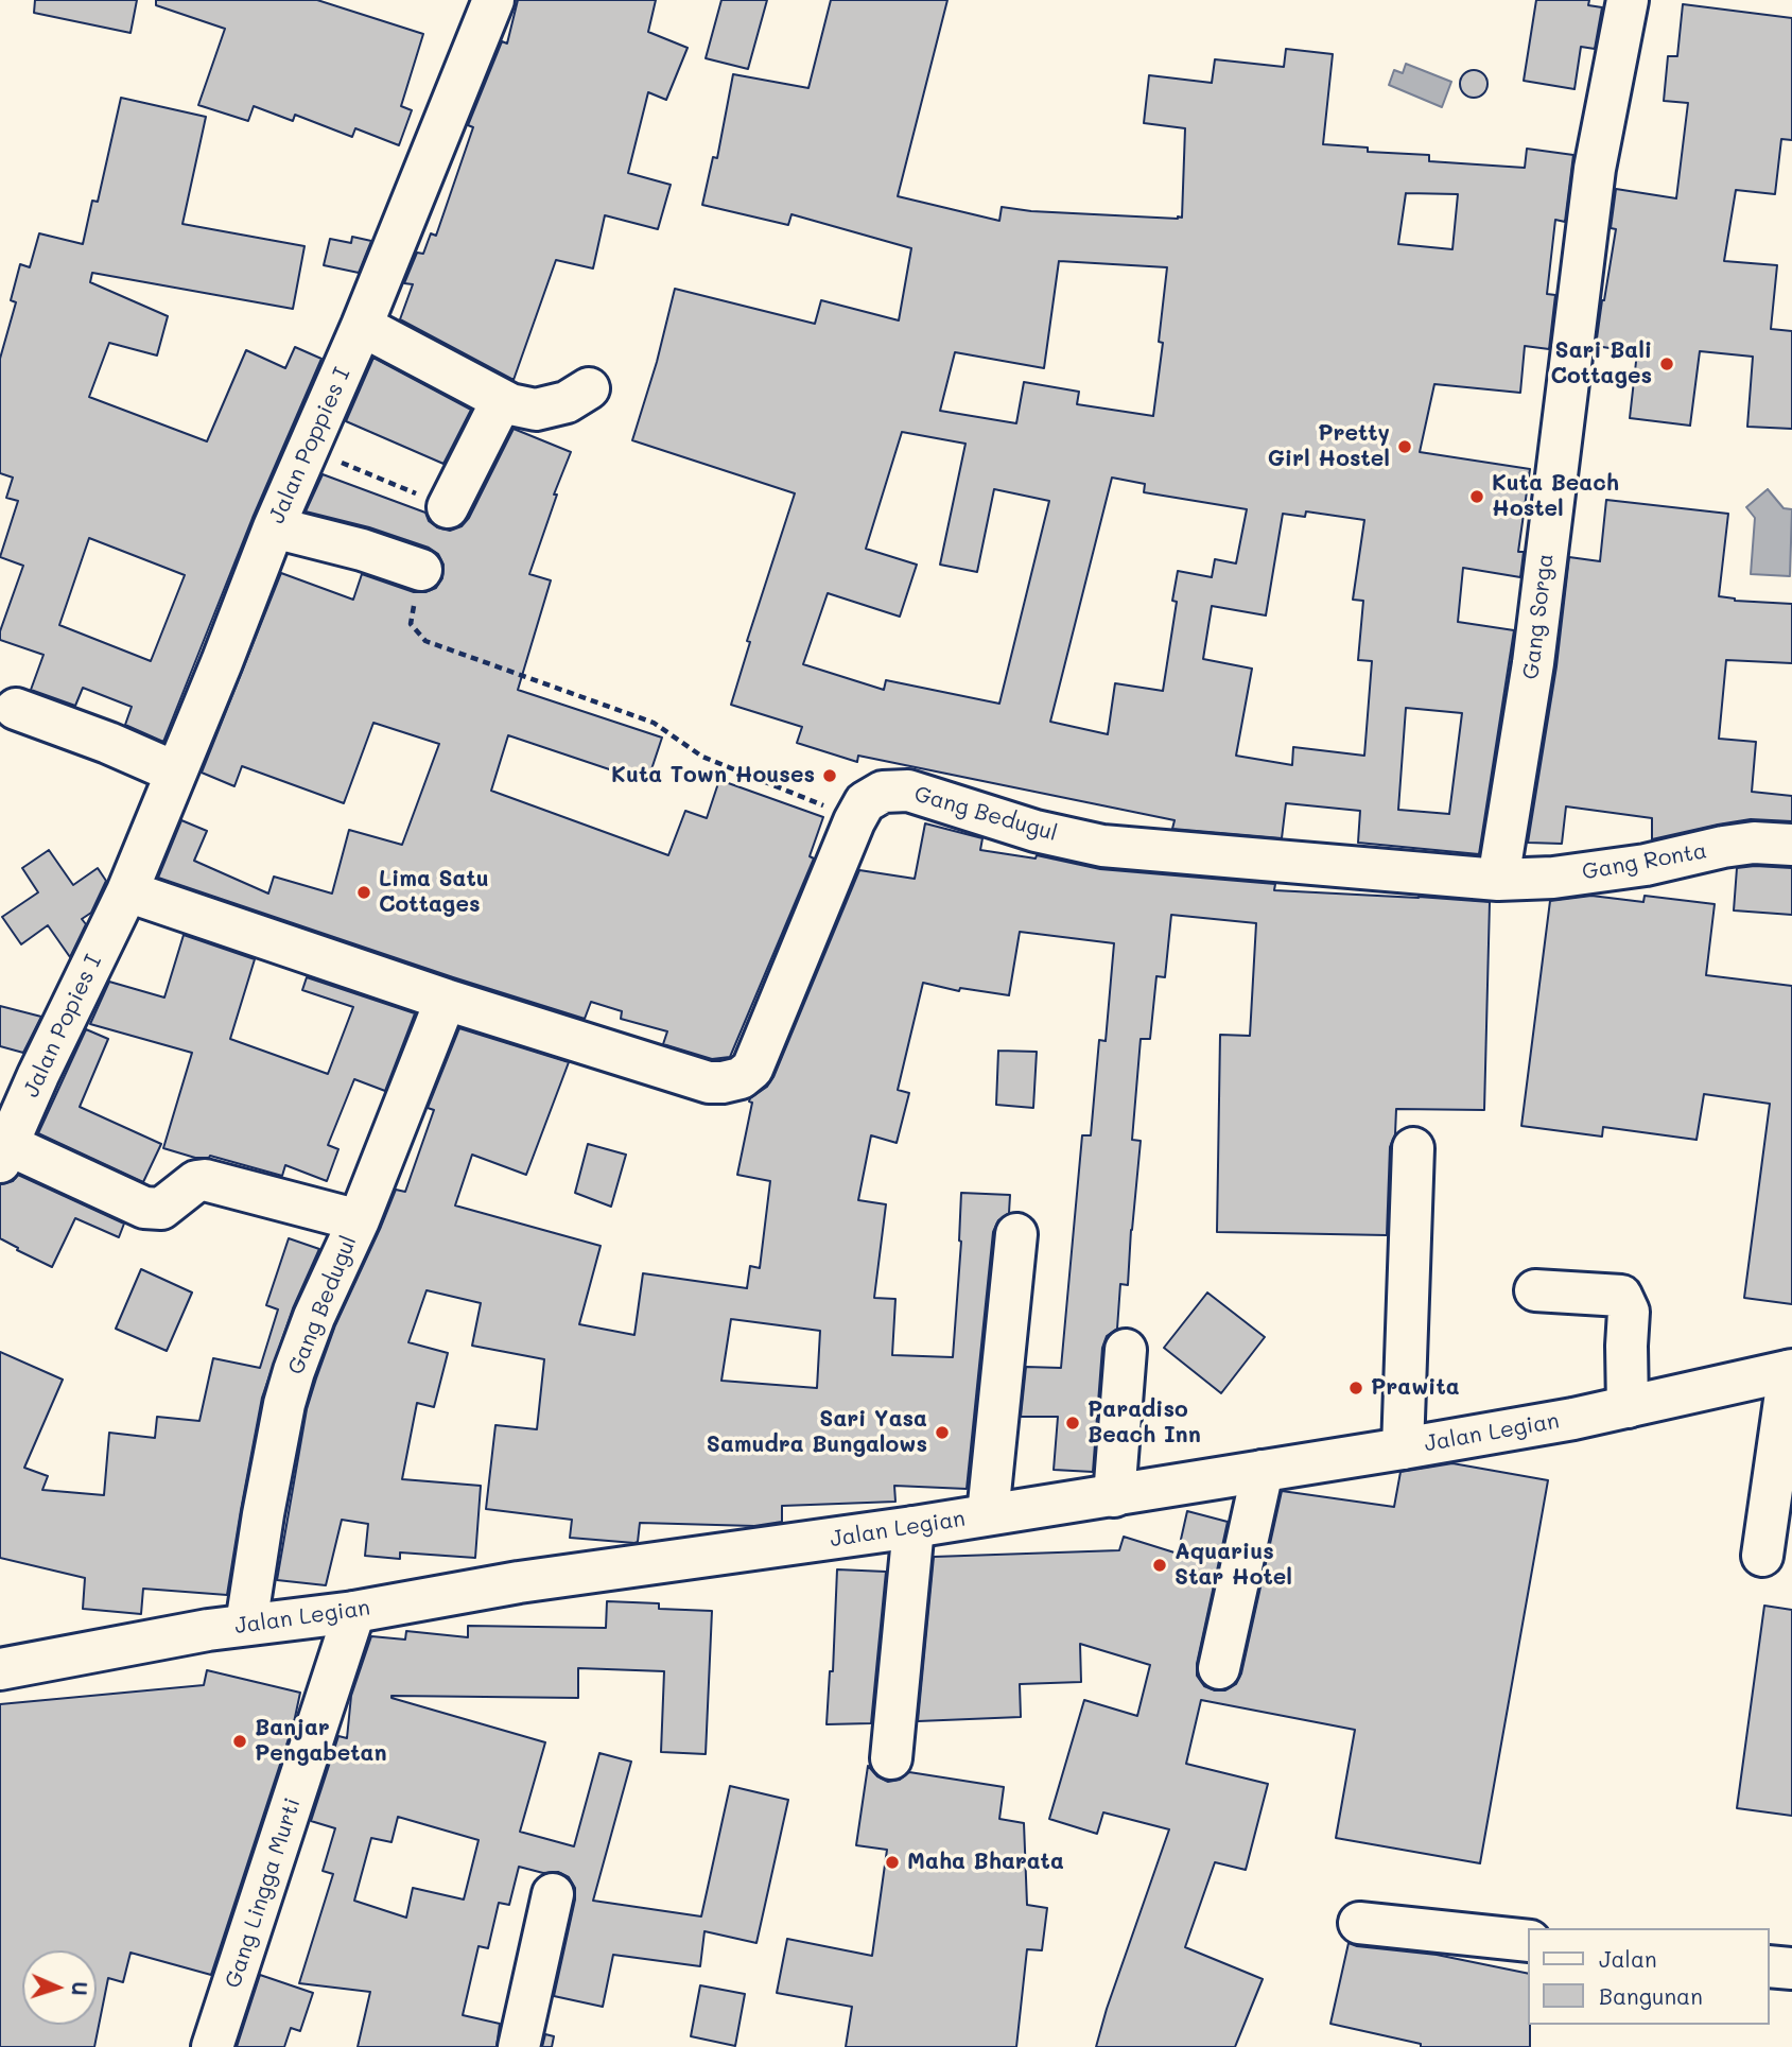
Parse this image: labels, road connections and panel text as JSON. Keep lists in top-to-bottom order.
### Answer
{
  "streets": {
    "street": [
      "Jalan Poppies I",
      "Gang Sorga",
      "Gang Bedugul",
      "Gang Ronta",
      "Jalan Popies I",
      "Jalan Legian",
      "Gang Lingga Murti"
    ]
  },
  "crossings": [
    ["Jalan Poppies I", "Gang Bedugul"],
    ["Jalan Poppies I", "Jalan Popies I"],
    ["Gang Sorga", "Gang Bedugul"],
    ["Gang Sorga", "Gang Ronta"],
    ["Gang Bedugul", "Gang Ronta"],
    ["Gang Bedugul", "Jalan Popies I"],
    ["Gang Bedugul", "Jalan Legian"],
    ["Jalan Legian", "Gang Lingga Murti"]
  ],
  "places": [
    "Sari Bali Cottages",
    "Pretty Girl Hostel",
    "Kuta Beach Hostel",
    "Kuta Town Houses",
    "Lima Satu Cottages",
    "Prawita",
    "Paradiso Beach Inn",
    "Sari Yasa Samudra Bungalows",
    "Aquarius Star Hotel",
    "Banjar Pengabetan",
    "Maha Bharata"
  ],
  "legend": ["Jalan", "Bangunan"],
  "north": "right"
}
